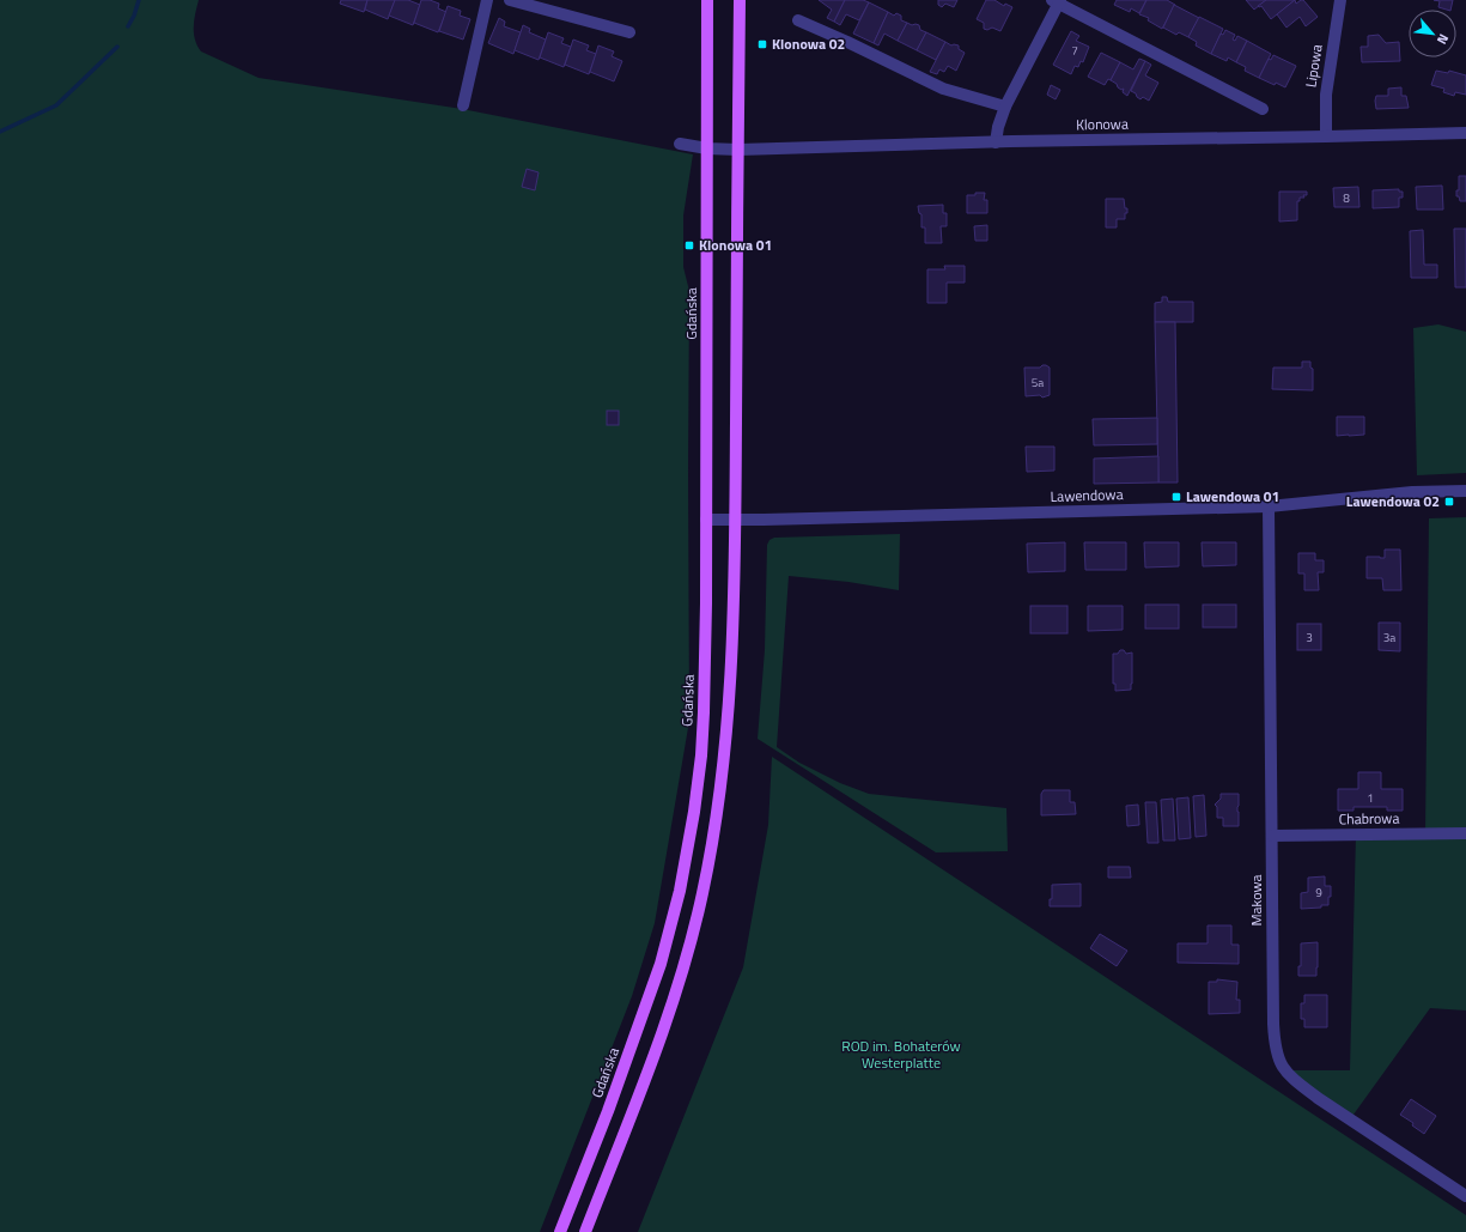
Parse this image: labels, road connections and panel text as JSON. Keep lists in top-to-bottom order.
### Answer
{
  "streets": {
    "main road": ["Gdańska"],
    "street": [
      "Lipowa",
      "Klonowa",
      "Lawendowa",
      "Chabrowa",
      "Makowa"
    ]
  },
  "crossings": [
    ["Lipowa", "Klonowa"],
    ["Gdańska", "Lawendowa"],
    ["Lawendowa", "Makowa"],
    ["Chabrowa", "Makowa"]
  ],
  "parks": ["ROD im. Bohaterów Westerplatte"],
  "places": {
    "transit": [
      "Klonowa 02",
      "Klonowa 01",
      "Lawendowa 01",
      "Lawendowa 02"
    ]
  },
  "house_numbers": [
    "7",
    "8",
    "5a",
    "3",
    "3a",
    "1",
    "9"
  ],
  "north": "bottom right"
}
